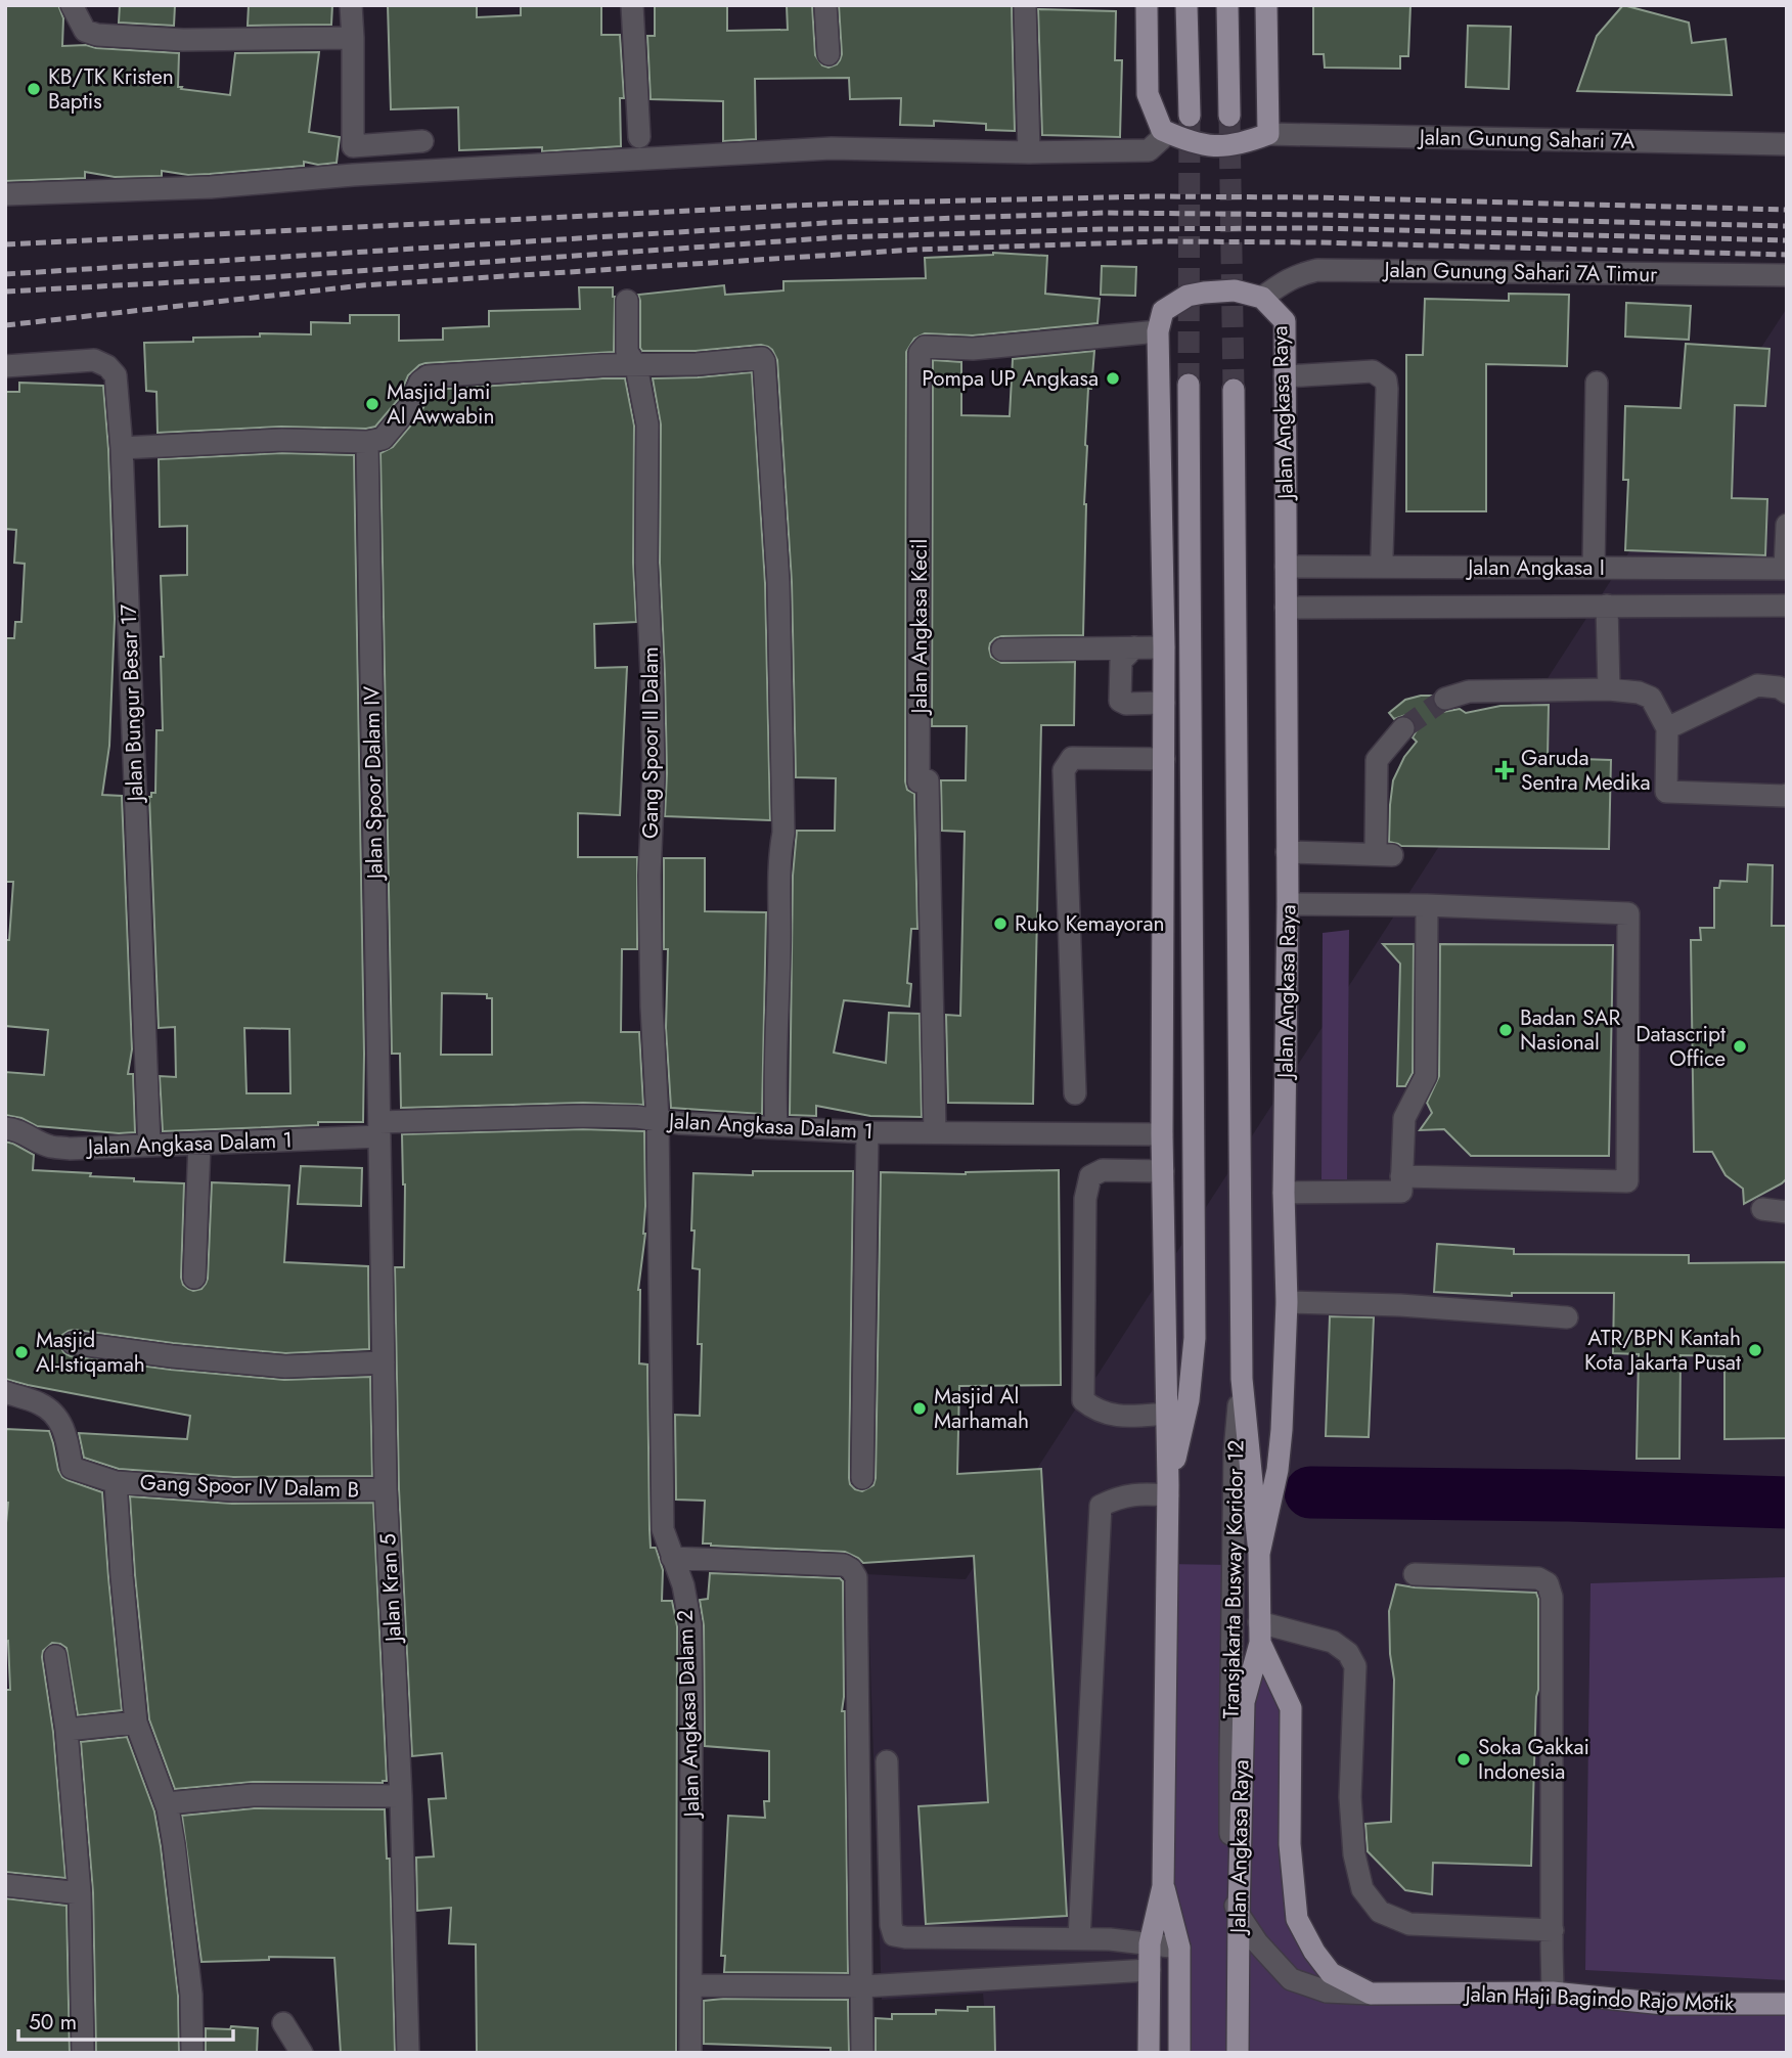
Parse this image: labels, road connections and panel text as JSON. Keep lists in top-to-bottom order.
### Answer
{
  "streets": {
    "main road": ["Jalan Angkasa Raya", "Jalan Haji Bagindo Rajo Motik"],
    "street": [
      "Jalan Gunung Sahari 7A",
      "Jalan Gunung Sahari 7A Timur",
      "Jalan Angkasa I",
      "Jalan Angkasa Kecil",
      "Jalan Bungur Besar 17",
      "Gang Spoor II Dalam",
      "Jalan Spoor Dalam IV",
      "Jalan Angkasa Dalam 1",
      "Gang Spoor IV Dalam B",
      "Transjakarta Busway Koridor 12",
      "Jalan Kran 5",
      "Jalan Angkasa Dalam 2"
    ]
  },
  "crossings": [
    ["Jalan Gunung Sahari 7A Timur", "Jalan Angkasa Raya"],
    ["Jalan Angkasa Raya", "Jalan Angkasa I"],
    ["Jalan Angkasa Raya", "Jalan Angkasa Kecil"],
    ["Jalan Angkasa Raya", "Transjakarta Busway Koridor 12"],
    ["Jalan Angkasa Raya", "Jalan Haji Bagindo Rajo Motik"],
    ["Jalan Angkasa Kecil", "Jalan Angkasa Dalam 1"],
    ["Jalan Bungur Besar 17", "Jalan Angkasa Dalam 1"],
    ["Gang Spoor II Dalam", "Jalan Angkasa Dalam 1"],
    ["Gang Spoor II Dalam", "Jalan Angkasa Dalam 2"],
    ["Jalan Spoor Dalam IV", "Jalan Angkasa Dalam 1"],
    ["Jalan Spoor Dalam IV", "Jalan Kran 5"],
    ["Jalan Angkasa Dalam 1", "Jalan Kran 5"],
    ["Jalan Angkasa Dalam 1", "Jalan Angkasa Dalam 2"],
    ["Gang Spoor IV Dalam B", "Jalan Kran 5"],
    ["Transjakarta Busway Koridor 12", "Jalan Haji Bagindo Rajo Motik"]
  ],
  "places": {
    "other": [
      "KB/TK Kristen Baptis",
      "Pompa UP Angkasa",
      "Masjid Jami Al Awwabin",
      "Ruko Kemayoran",
      "Badan SAR Nasional",
      "Datascript Office",
      "ATR/BPN Kantah Kota Jakarta Pusat",
      "Masjid Al-Istiqamah",
      "Masjid Al Marhamah",
      "Soka Gakkai Indonesia"
    ],
    "health": ["Garuda Sentra Medika"]
  },
  "scale_bar": "50 m"
}
